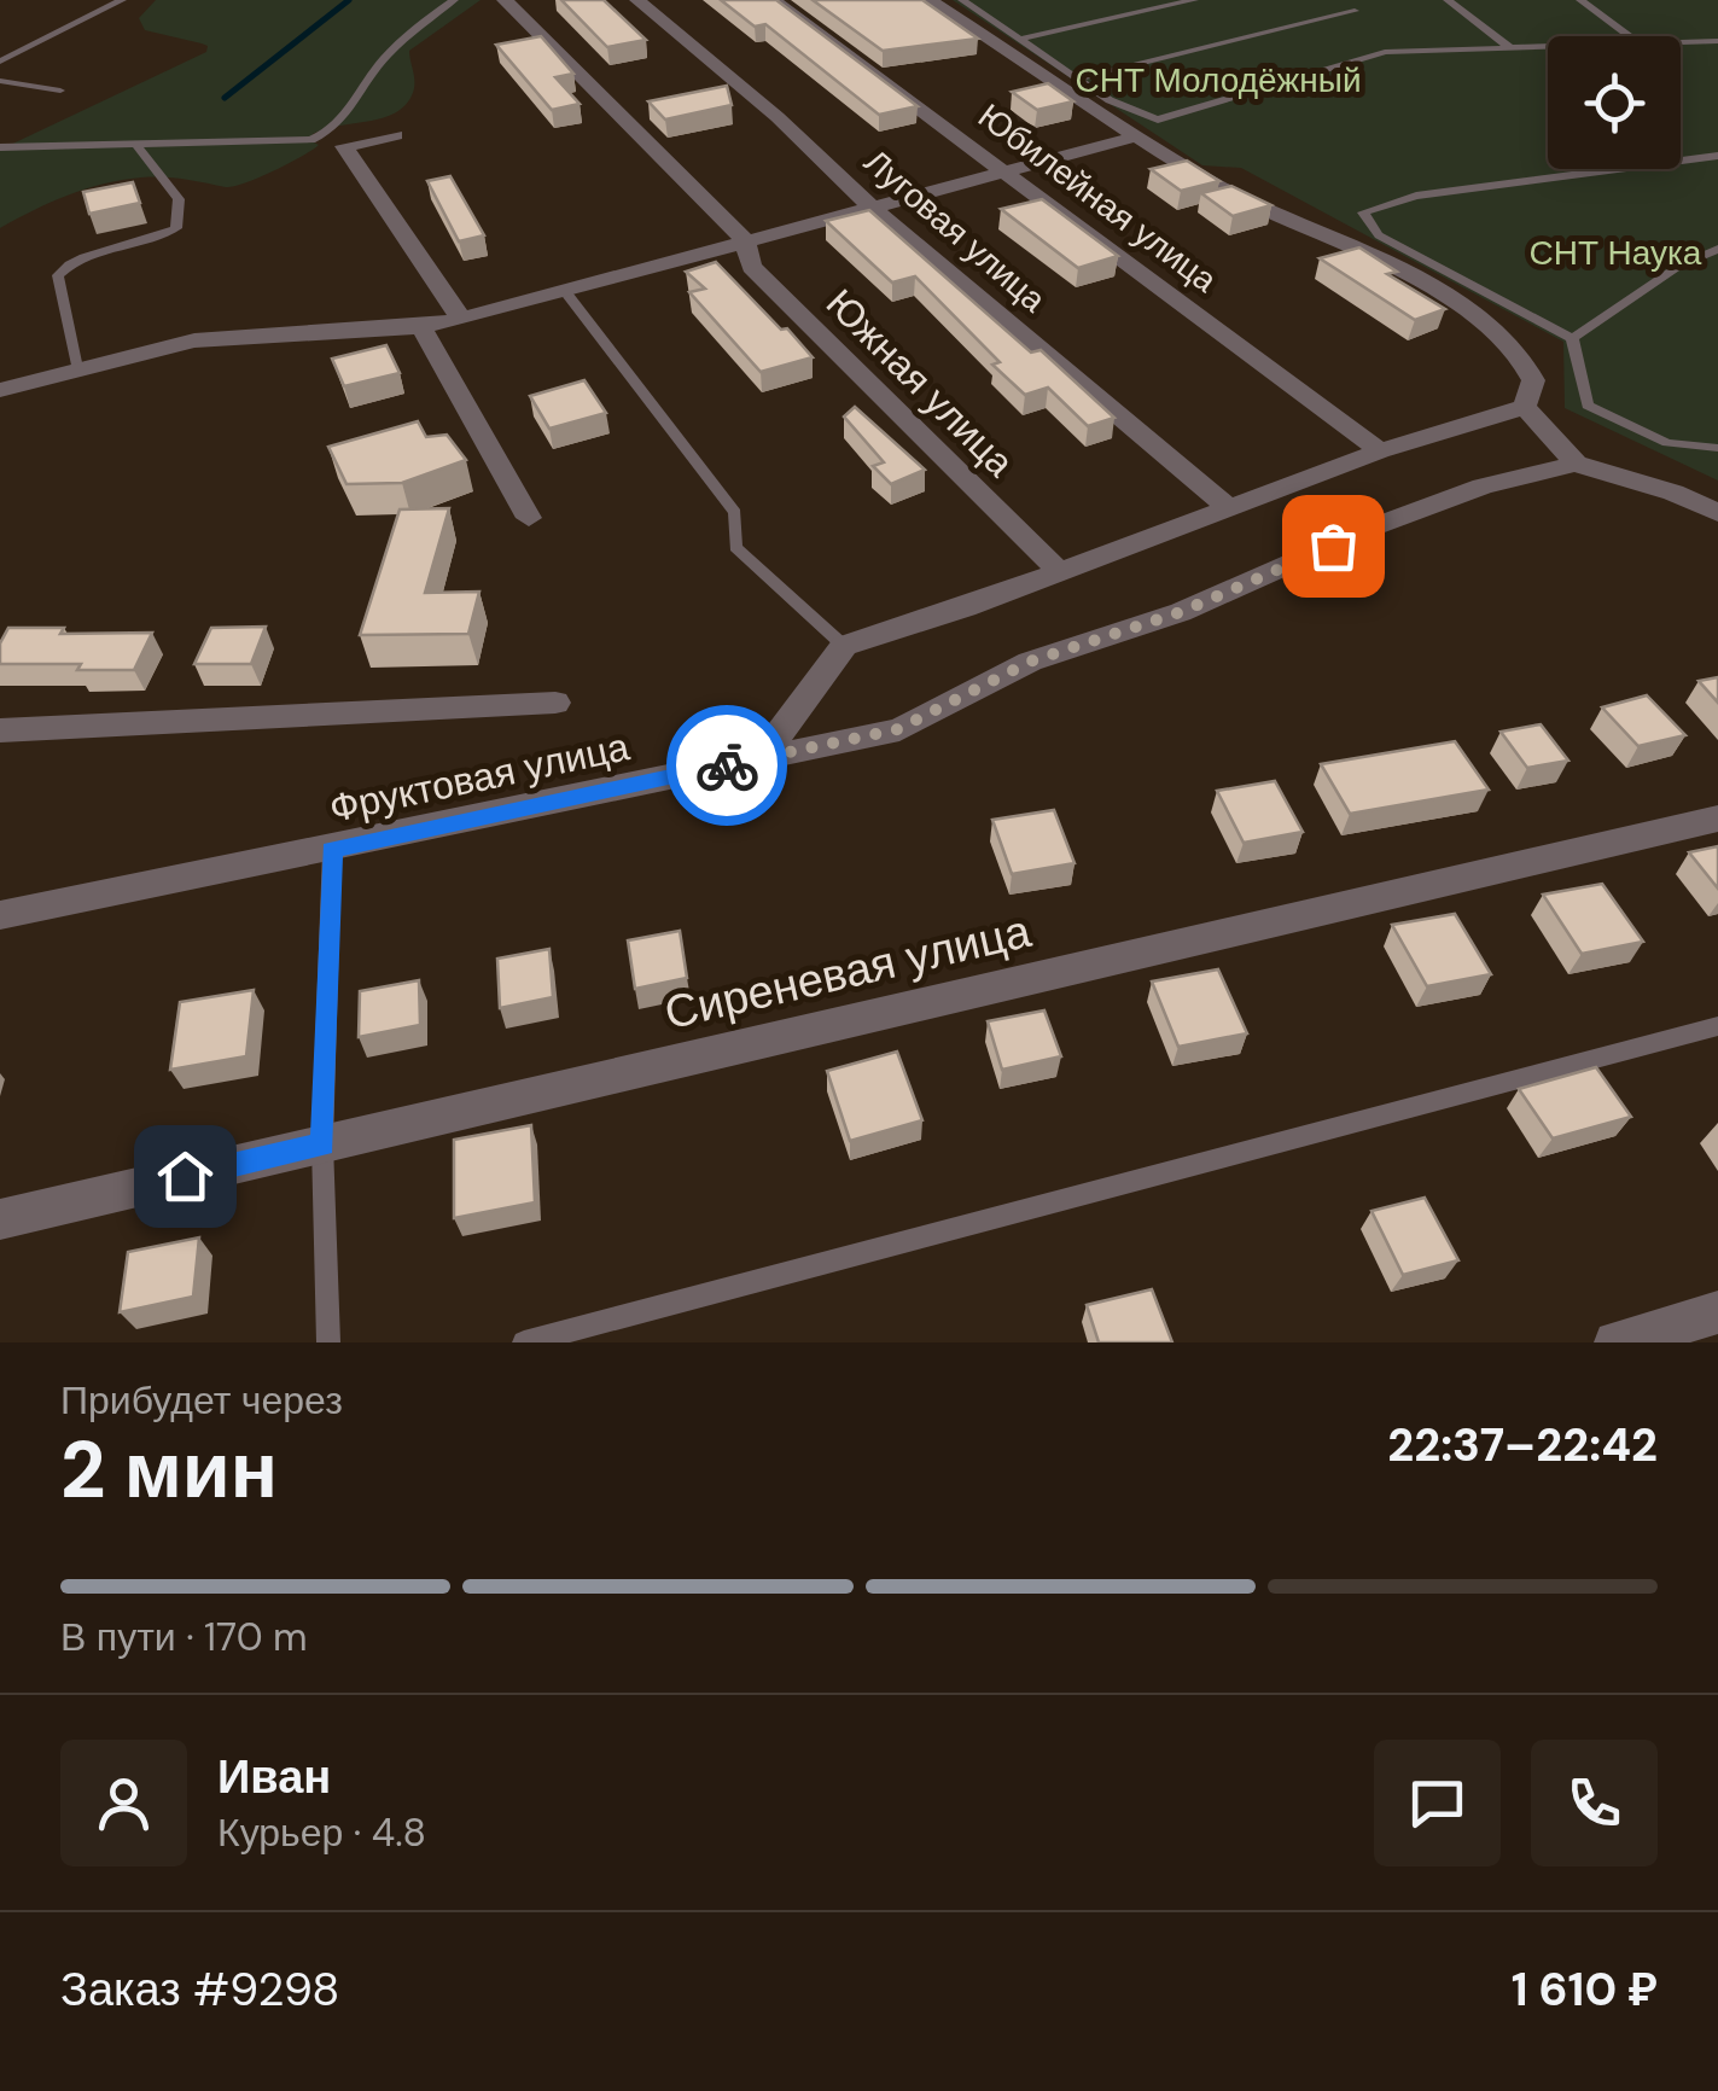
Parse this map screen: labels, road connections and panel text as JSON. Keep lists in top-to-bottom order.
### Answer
{
  "streets": {
    "street": [
      "Юбилейная улица",
      "Луговая улица",
      "Южная улица",
      "Фруктовая улица",
      "Сиреневая улица"
    ]
  },
  "parks": ["СНТ Молодёжный", "СНТ Наука"],
  "page": {
    "heading": ["2 мин", "Прибудет через", "22:37–22:42"],
    "panel": [
      "Иван",
      "Курьер · 4.8",
      "Заказ #9298",
      "1 610 ₽"
    ],
    "bar": "В пути · 170 m"
  }
}
